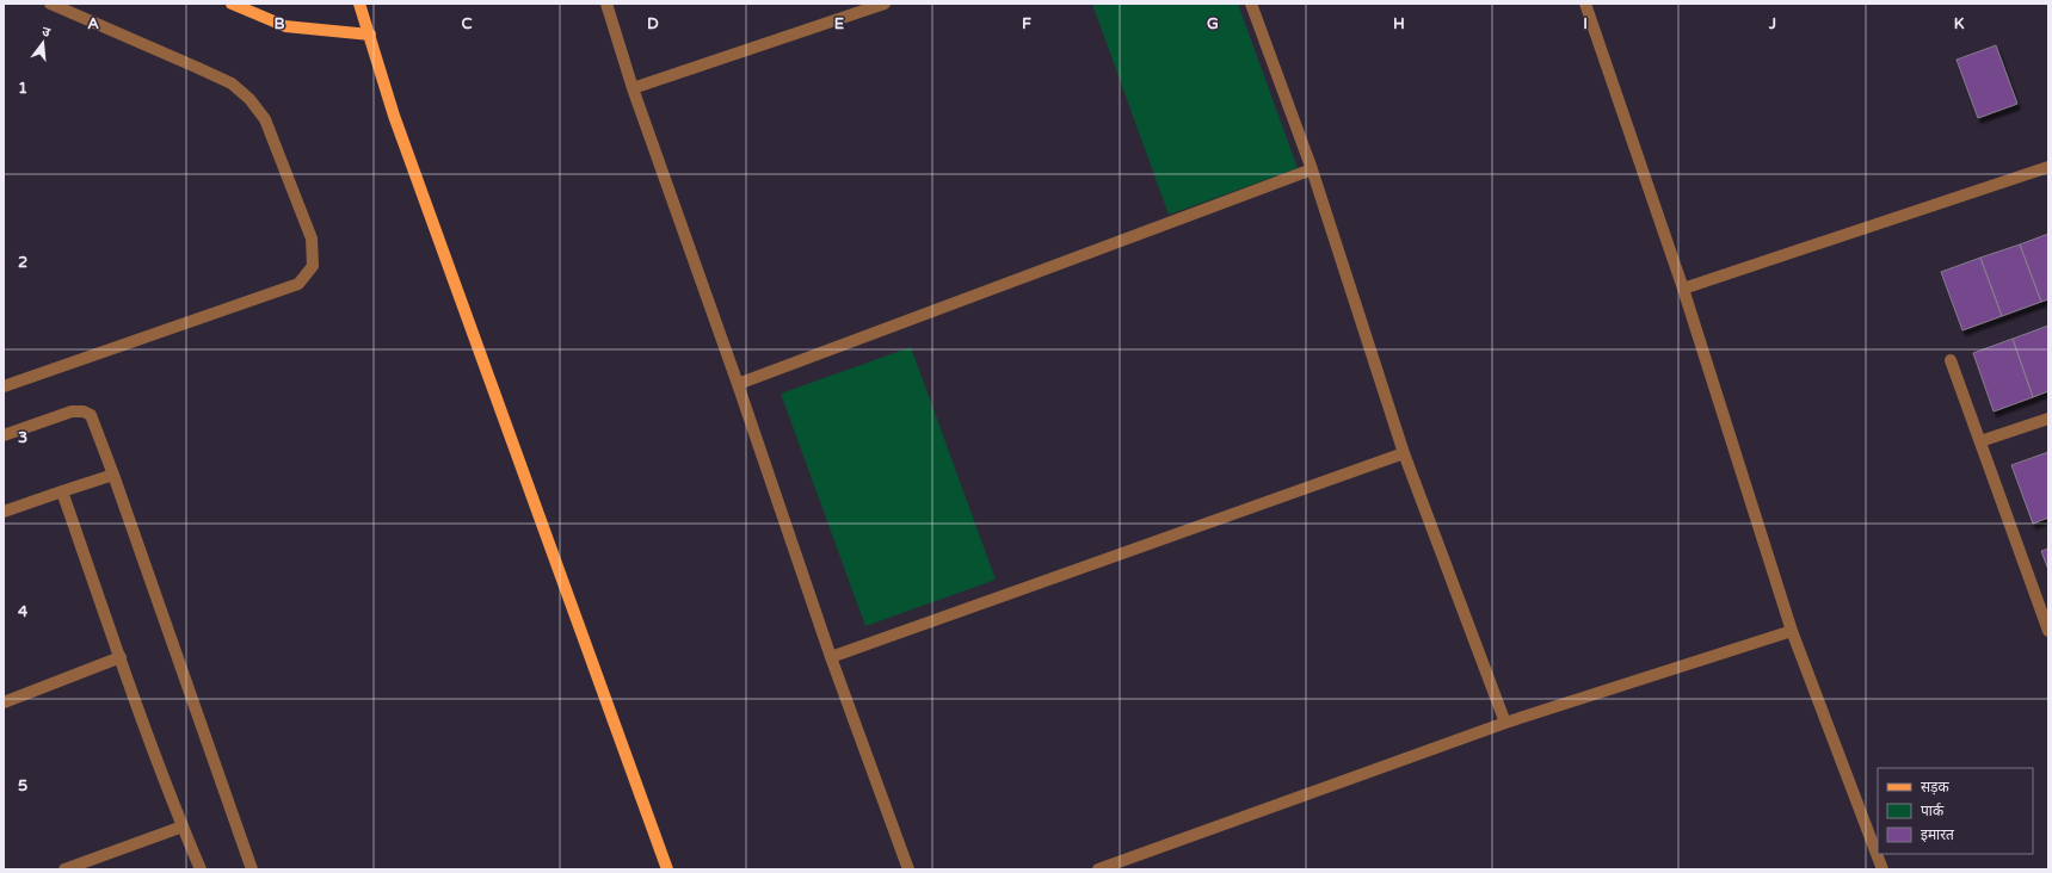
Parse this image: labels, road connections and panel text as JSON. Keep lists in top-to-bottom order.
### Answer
{
  "legend": ["सड़क", "पार्क", "इमारत"],
  "north": "top",
  "grid": {
    "columns": [
      "A",
      "B",
      "C",
      "D",
      "E",
      "F",
      "G",
      "H",
      "I",
      "J",
      "K"
    ],
    "rows": [
      "1",
      "2",
      "3",
      "4",
      "5"
    ]
  }
}
